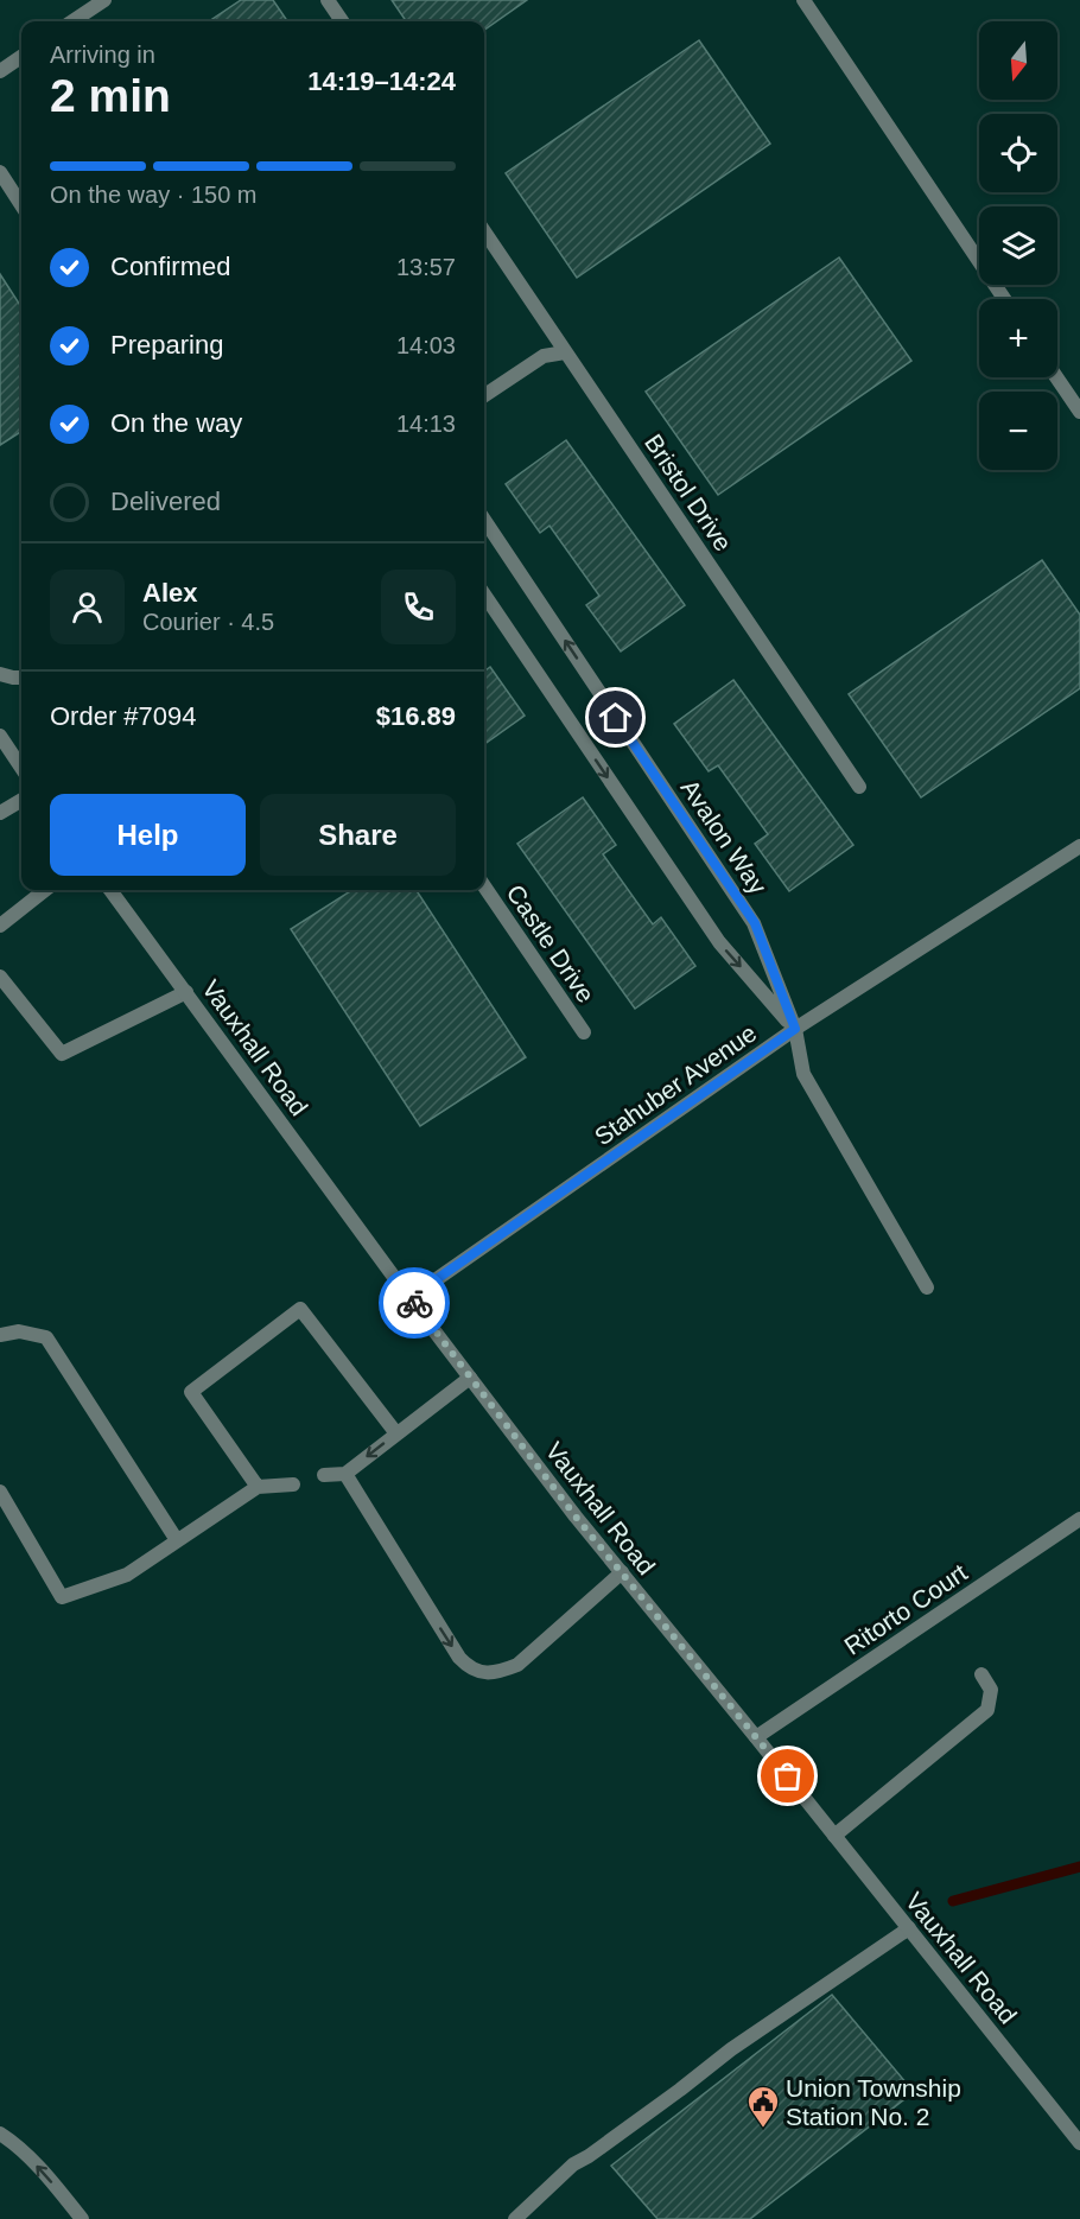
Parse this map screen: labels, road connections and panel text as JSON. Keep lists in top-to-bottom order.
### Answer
{
  "streets": {
    "street": [
      "Bristol Drive",
      "Avalon Way",
      "Castle Drive",
      "Vauxhall Road",
      "Stahuber Avenue",
      "Ritorto Court"
    ]
  },
  "crossings": [
    ["Avalon Way", "Stahuber Avenue"],
    ["Vauxhall Road", "Stahuber Avenue"],
    ["Vauxhall Road", "Ritorto Court"]
  ],
  "places": {
    "public building": ["Union Township Station No. 2"]
  },
  "north": "bottom",
  "page": {
    "map_buttons": ["+", "−"],
    "heading": ["2 min", "Arriving in", "14:19–14:24"],
    "panel": [
      "Alex",
      "Courier · 4.5",
      "Order #7094",
      "$16.89"
    ],
    "bar": "On the way · 150 m",
    "list": [
      ["Confirmed", "13:57"],
      ["Preparing", "14:03"],
      ["On the way", "14:13"],
      "Delivered"
    ],
    "buttons": ["Help", "Share"]
  }
}
